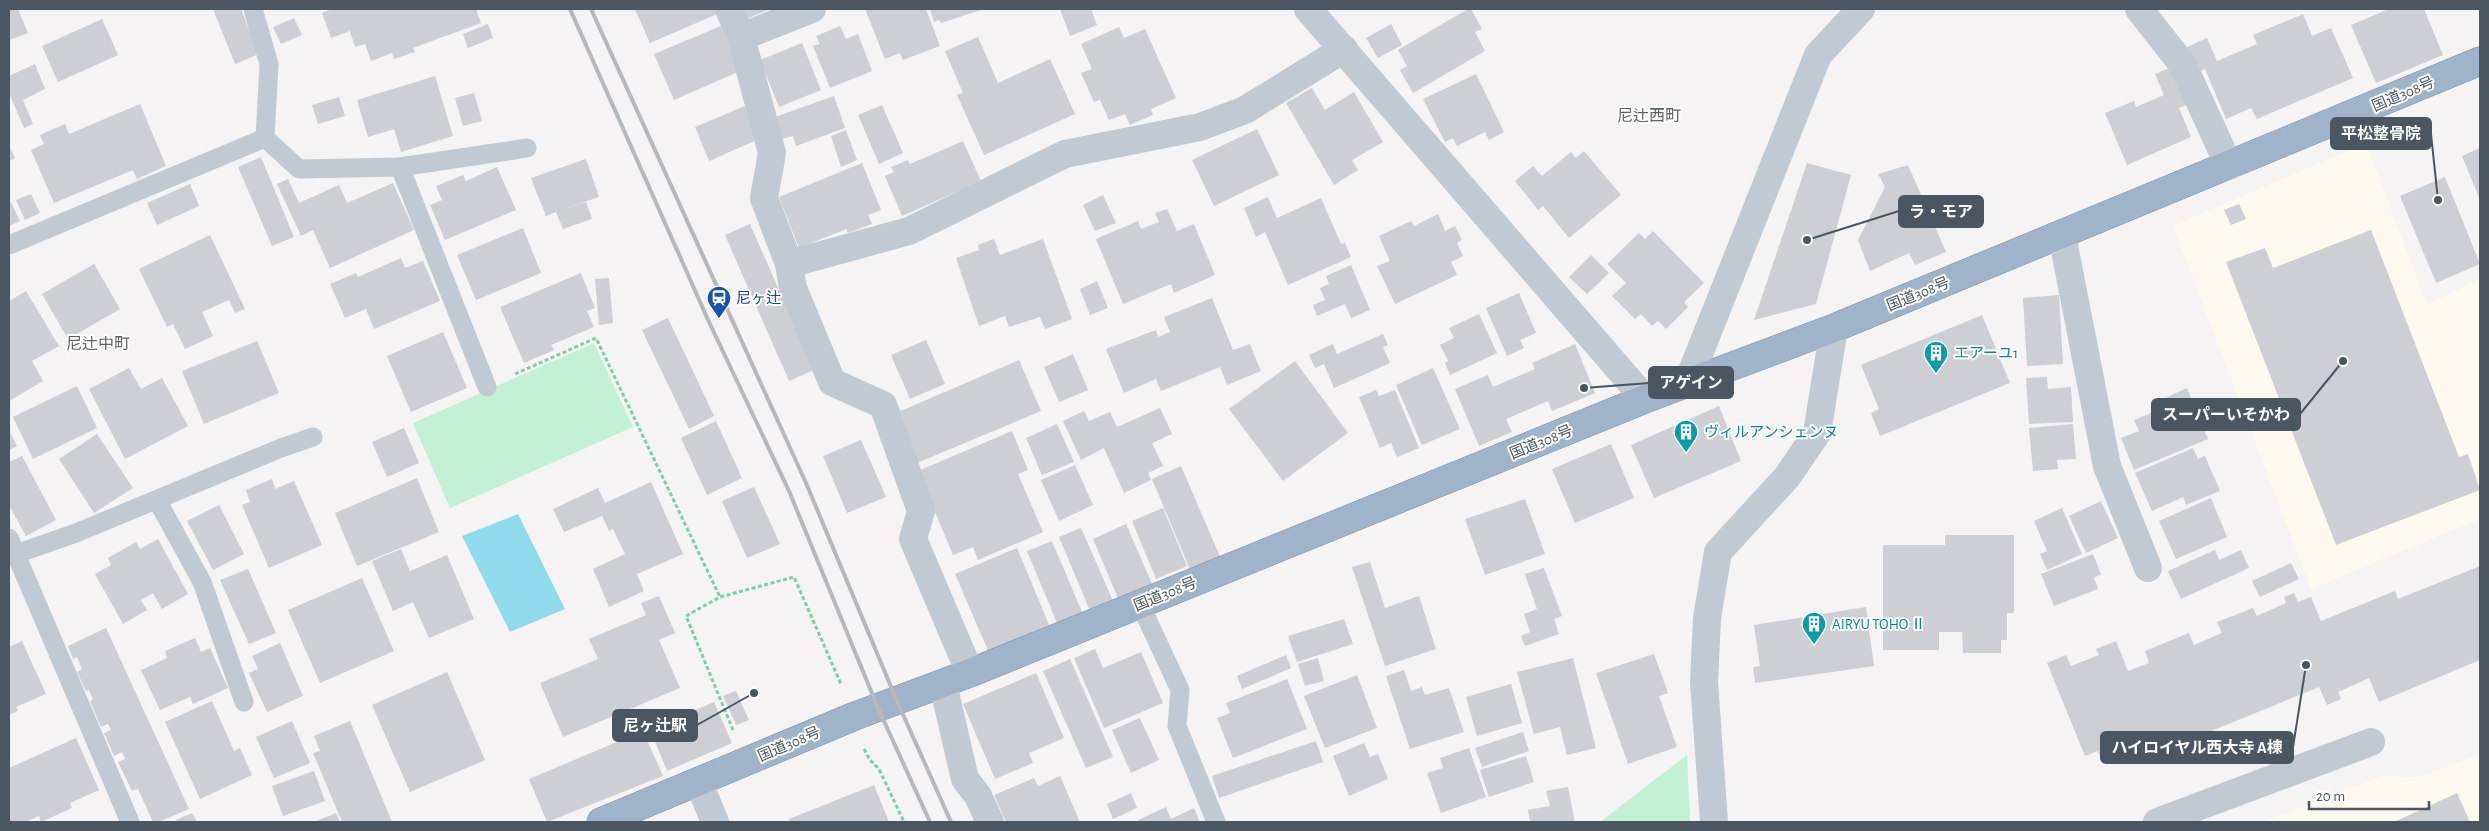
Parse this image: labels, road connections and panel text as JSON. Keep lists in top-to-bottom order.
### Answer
{
  "streets": {
    "highway": ["国道308号"]
  },
  "districts": ["尼辻西町", "尼辻中町"],
  "places": {
    "other": [
      "平松整骨院",
      "ラ・モア",
      "スーパーいそかわ",
      "アゲイン",
      "ハイロイヤル西大寺 A棟",
      "尼ヶ辻駅"
    ],
    "station": ["尼ヶ辻"],
    "building": ["エアーユ1", "ヴィルアンシェンヌ", "AIRYU TOHO Ⅱ"]
  },
  "scale_bar": "20 m"
}
